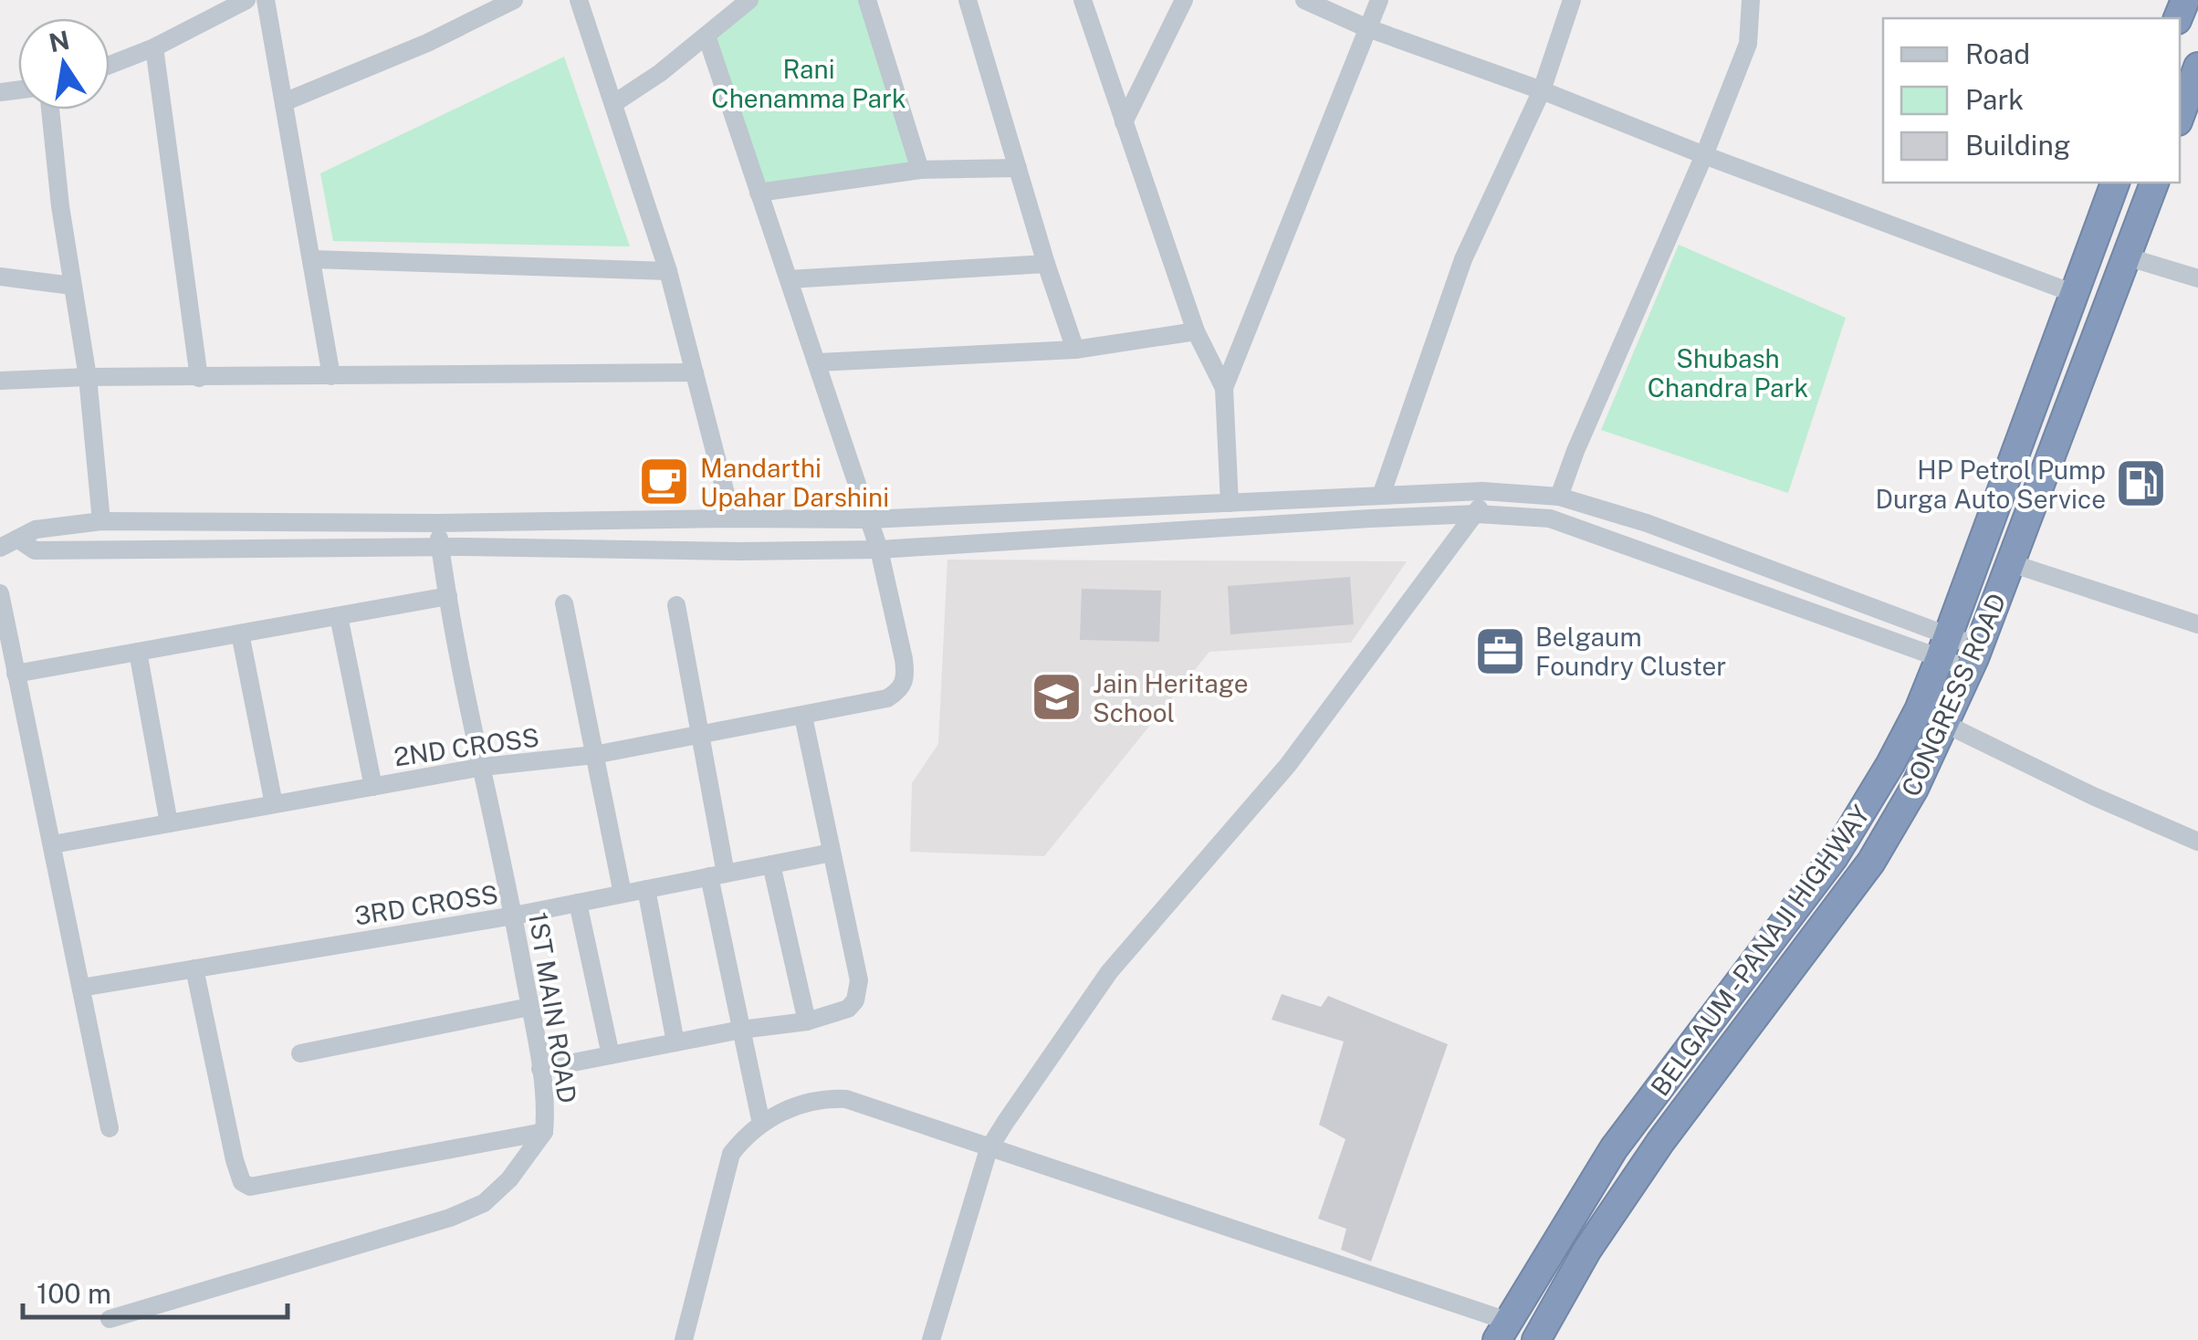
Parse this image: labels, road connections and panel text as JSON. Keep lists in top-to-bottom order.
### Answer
{
  "streets": {
    "highway": ["CONGRESS ROAD", "BELGAUM - PANAJI HIGHWAY"],
    "street": ["2ND CROSS", "3RD CROSS", "1ST MAIN ROAD"]
  },
  "crossings": [
    ["2ND CROSS", "1ST MAIN ROAD"],
    ["3RD CROSS", "1ST MAIN ROAD"]
  ],
  "parks": ["Rani Chenamma Park", "Shubash Chandra Park"],
  "places": {
    "cafe": ["Mandarthi Upahar Darshini"],
    "fuel station": ["HP Petrol Pump Durga Auto Service"],
    "office": ["Belgaum Foundry Cluster"],
    "school or university": ["Jain Heritage School"]
  },
  "legend": ["Road", "Park", "Building"],
  "scale_bar": "100 m",
  "north": "top"
}
